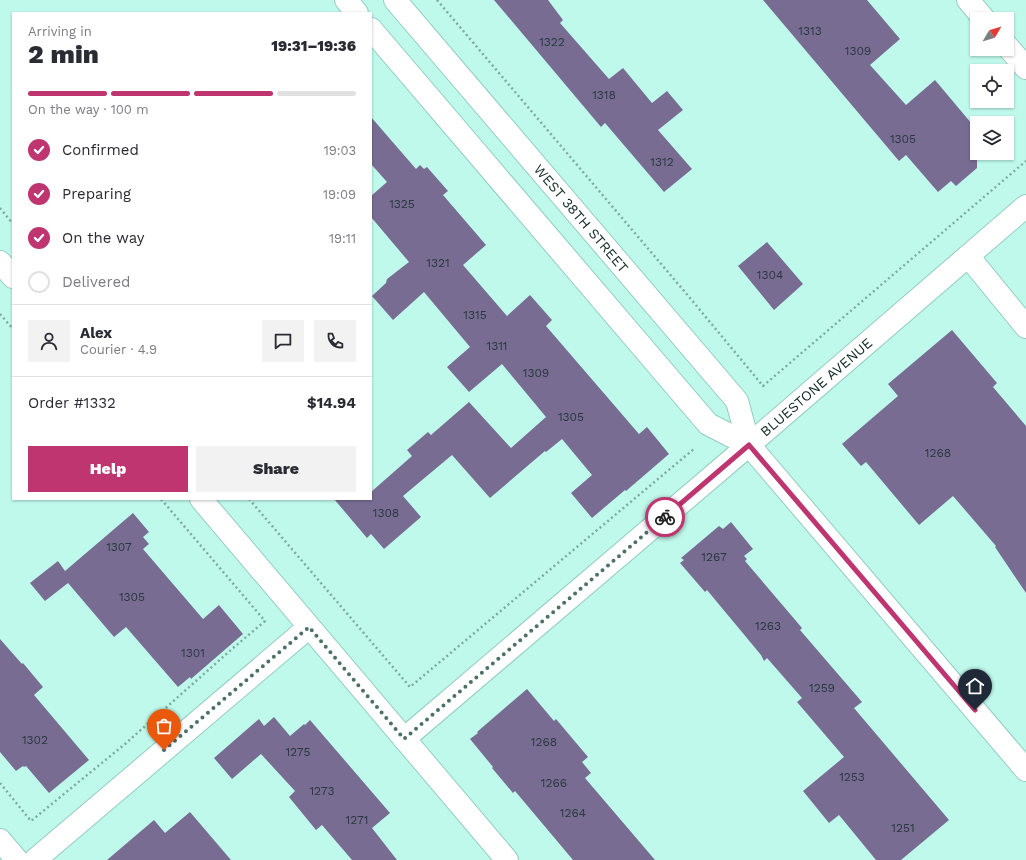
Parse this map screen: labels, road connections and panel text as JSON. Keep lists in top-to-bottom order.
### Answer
{
  "streets": {
    "street": ["WEST 38TH STREET", "BLUESTONE AVENUE"]
  },
  "crossings": [
    ["WEST 38TH STREET", "BLUESTONE AVENUE"]
  ],
  "house_numbers": [
    "1313",
    "1322",
    "1309",
    "1318",
    "1305",
    "1312",
    "1325",
    "1321",
    "1304",
    "1315",
    "1311",
    "1309",
    "1305",
    "1268",
    "1308",
    "1307",
    "1267",
    "1305",
    "1263",
    "1301",
    "1259",
    "1302",
    "1268",
    "1275",
    "1253",
    "1266",
    "1273",
    "1264",
    "1271",
    "1251"
  ],
  "north": "top right",
  "page": {
    "heading": ["2 min", "Arriving in", "19:31–19:36"],
    "panel": [
      "Alex",
      "Courier · 4.9",
      "Order #1332",
      "$14.94"
    ],
    "bar": "On the way · 100 m",
    "list": [
      ["Confirmed", "19:03"],
      ["Preparing", "19:09"],
      ["On the way", "19:11"],
      "Delivered"
    ],
    "buttons": ["Help", "Share"]
  }
}
